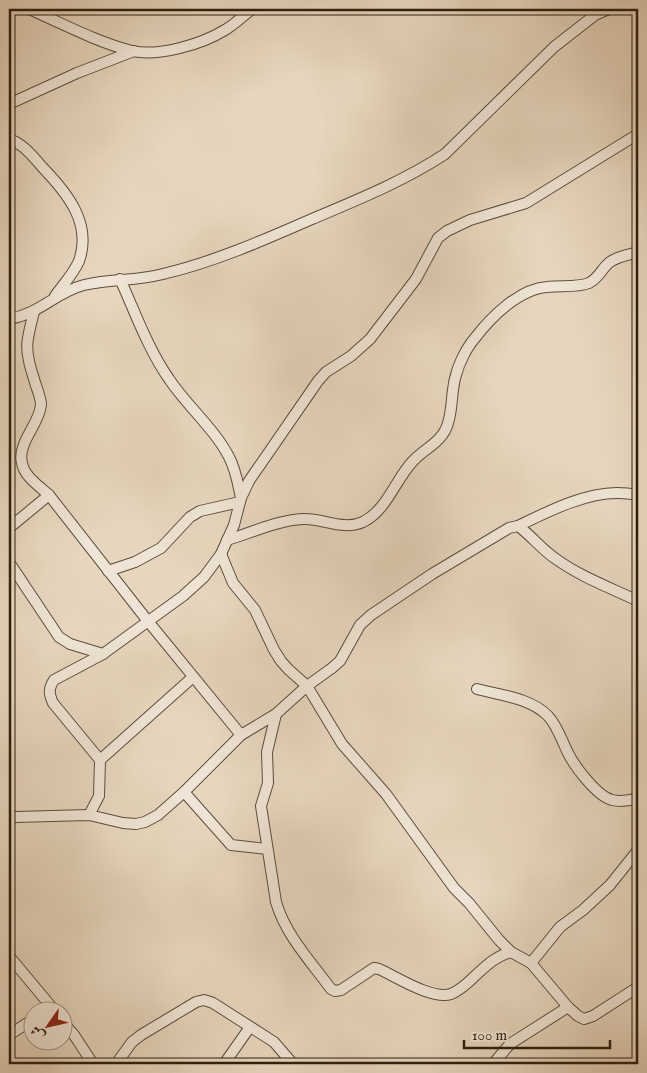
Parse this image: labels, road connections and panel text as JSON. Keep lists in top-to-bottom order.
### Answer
{
  "scale_bar": "100 m",
  "north": "bottom left"
}
